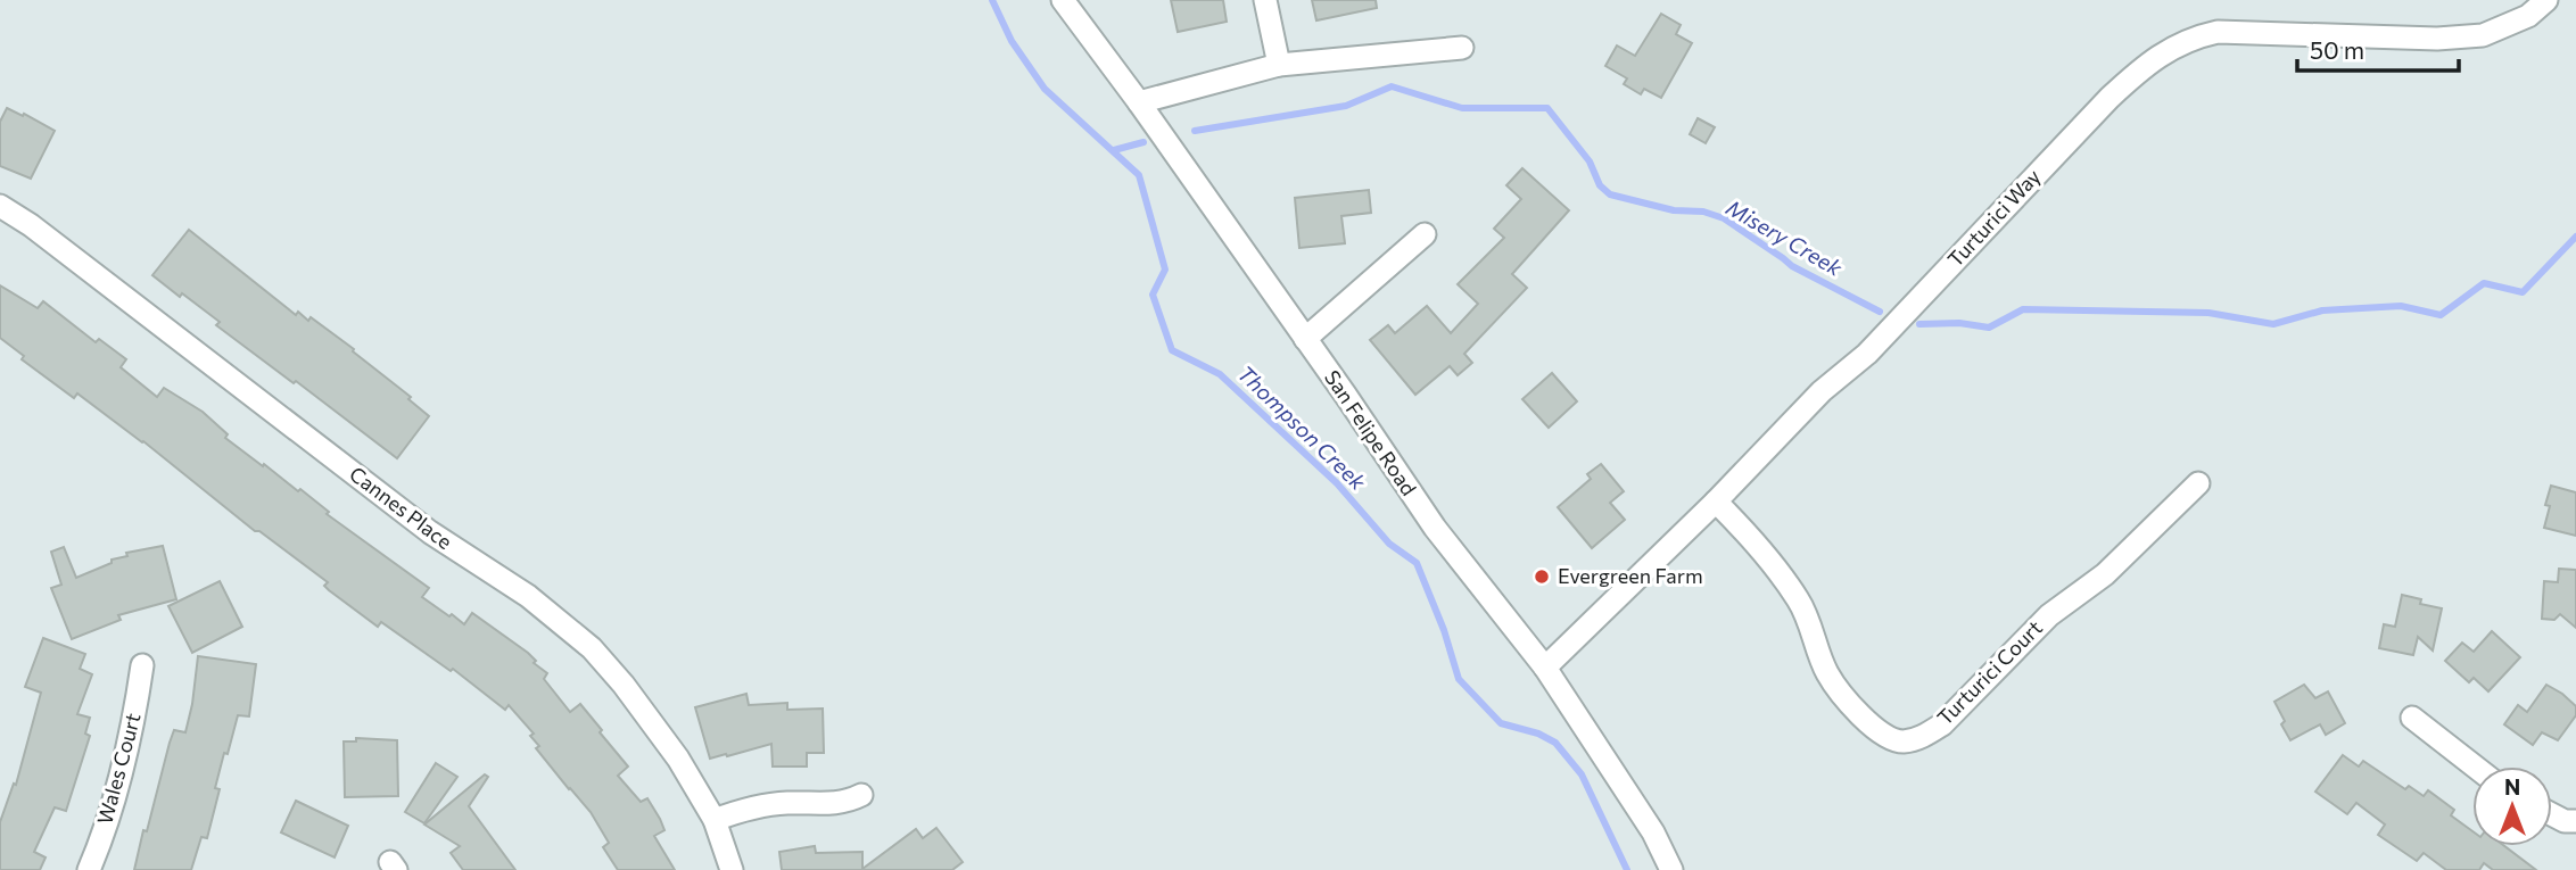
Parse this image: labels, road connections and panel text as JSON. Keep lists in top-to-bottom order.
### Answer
{
  "streets": {
    "street": [
      "Turturici Way",
      "San Felipe Road",
      "Cannes Place",
      "Turturici Court",
      "Wales Court"
    ]
  },
  "crossings": [
    ["Turturici Way", "San Felipe Road"],
    ["Turturici Way", "Turturici Court"]
  ],
  "water": ["Misery Creek", "Thompson Creek"],
  "places": ["Evergreen Farm"],
  "scale_bar": "50 m",
  "north": "top"
}
